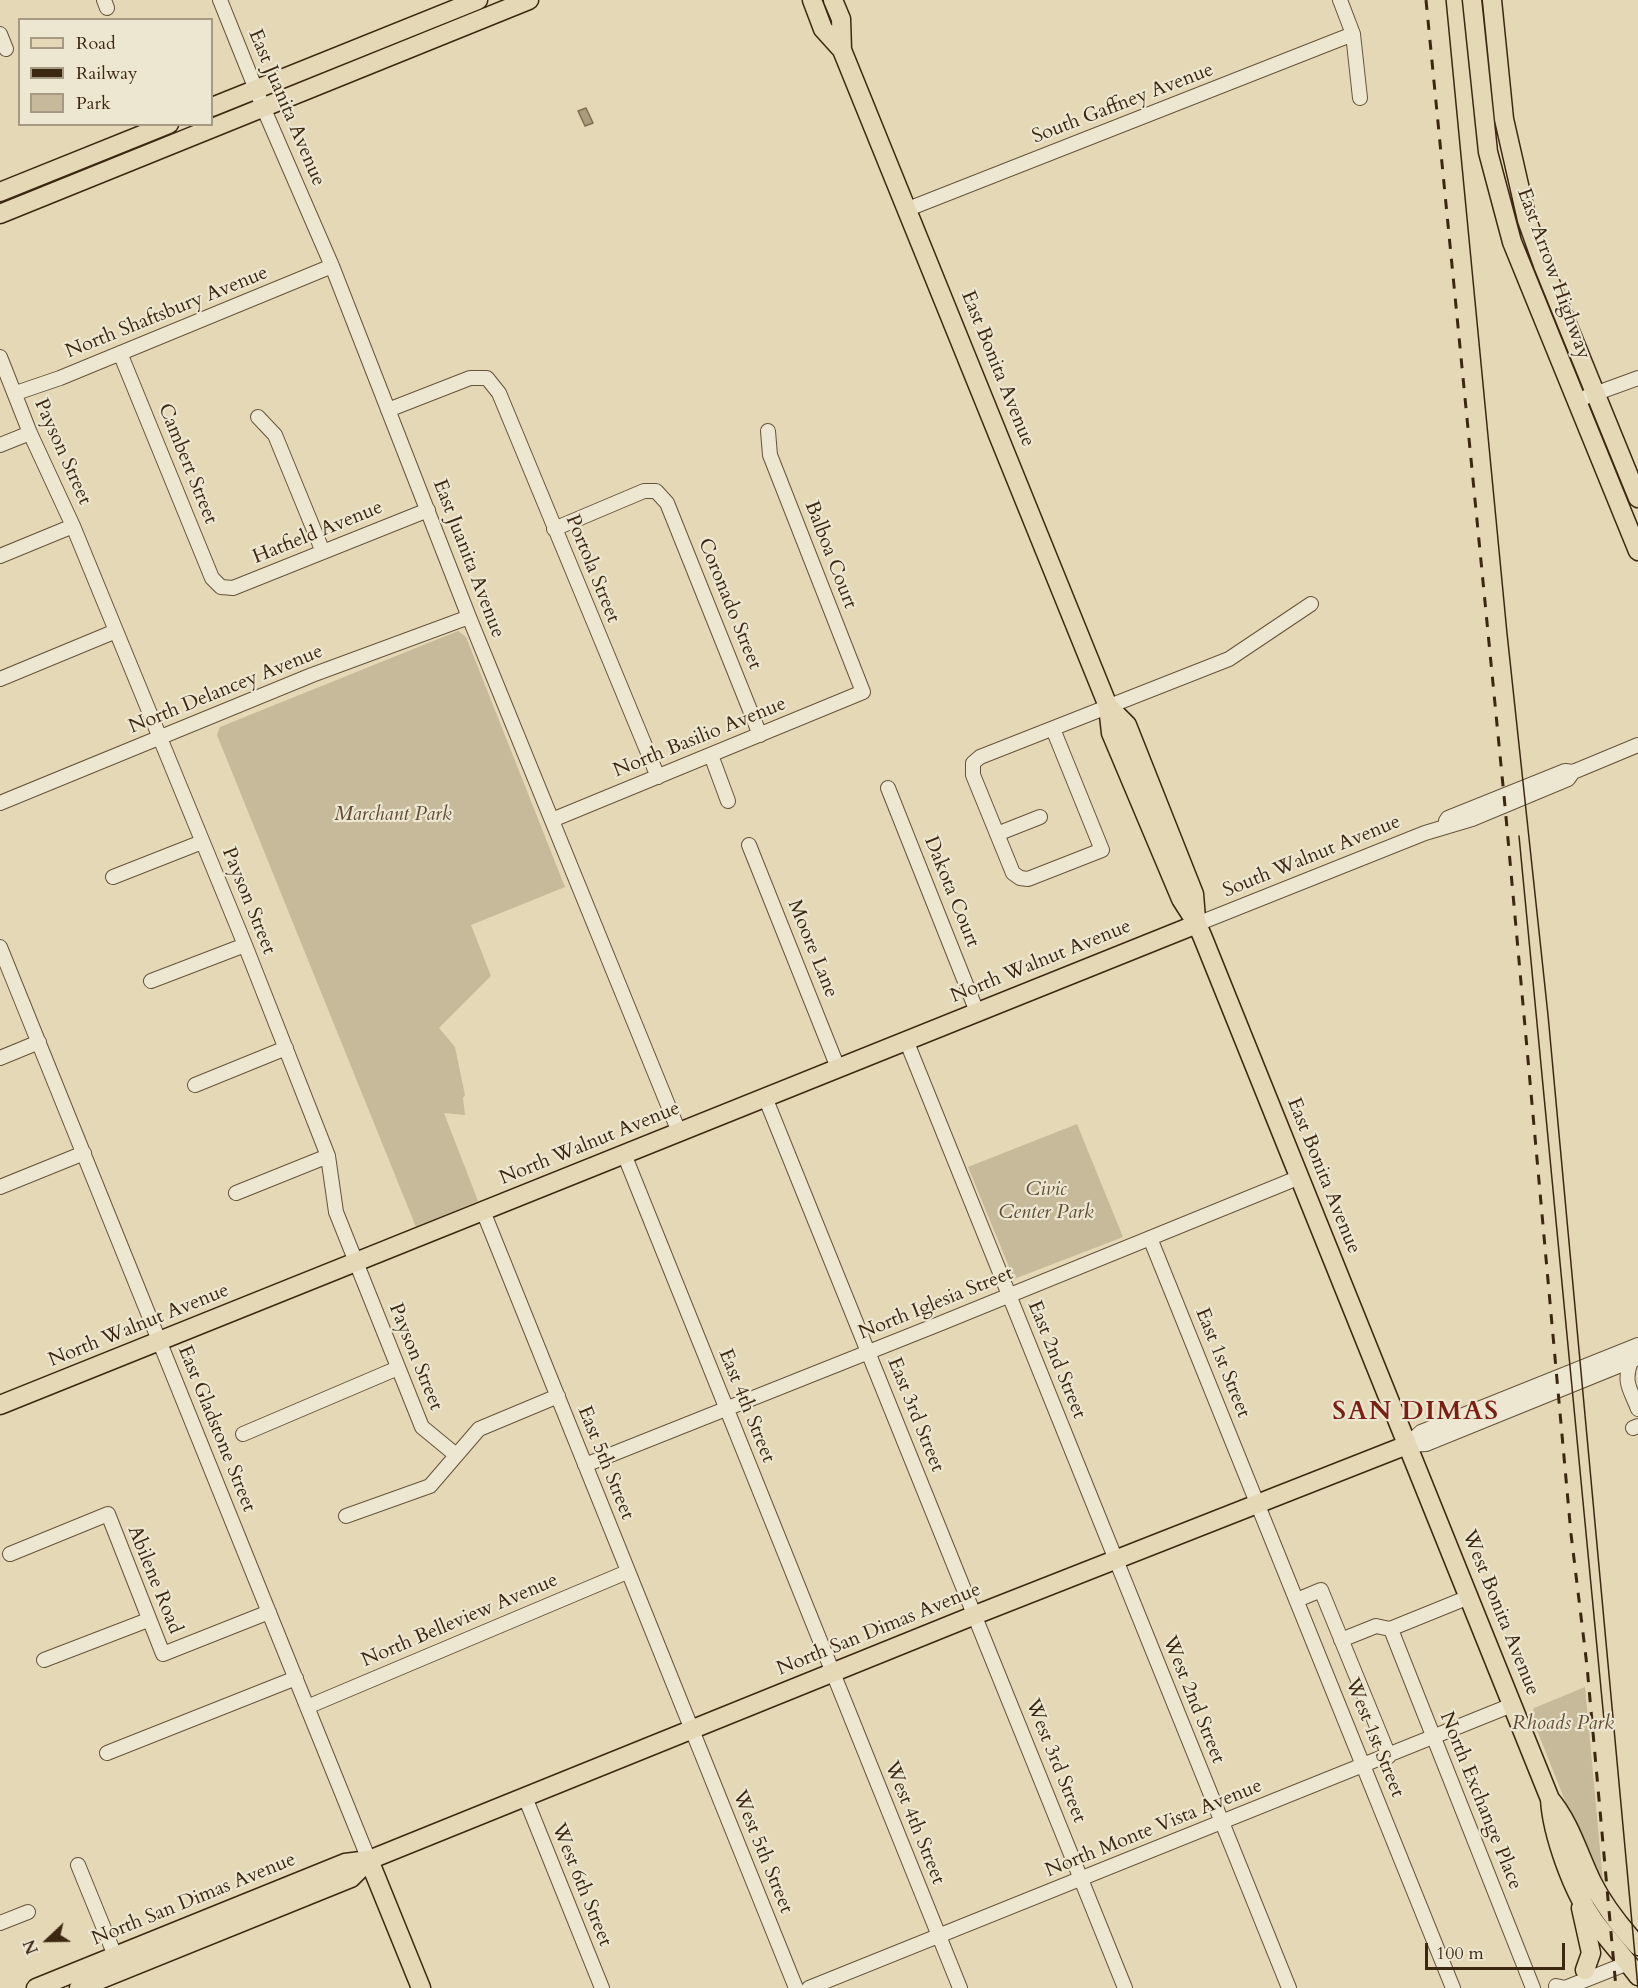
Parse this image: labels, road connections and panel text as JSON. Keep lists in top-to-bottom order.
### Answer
{
  "streets": {
    "main road": [
      "East Arrow Highway",
      "East Bonita Avenue",
      "North Walnut Avenue",
      "West Bonita Avenue",
      "North San Dimas Avenue"
    ],
    "street": [
      "South Gaffney Avenue",
      "East Juanita Avenue",
      "North Shaftsbury Avenue",
      "Payson Street",
      "Cambert Street",
      "Hatfield Avenue",
      "Balboa Court",
      "Portola Street",
      "Coronado Street",
      "North Delancey Avenue",
      "North Basilio Avenue",
      "South Walnut Avenue",
      "Dakota Court",
      "Moore Lane",
      "North Iglesia Street",
      "East 2nd Street",
      "East 1st Street",
      "East 4th Street",
      "East 3rd Street",
      "East Gladstone Street",
      "East 5th Street",
      "Abilene Road",
      "North Belleview Avenue",
      "West 2nd Street",
      "West 1st Street",
      "West 3rd Street",
      "North Exchange Place",
      "West 4th Street",
      "North Monte Vista Avenue",
      "West 5th Street",
      "West 6th Street"
    ]
  },
  "crossings": [
    ["South Gaffney Avenue", "East Bonita Avenue"],
    ["East Juanita Avenue", "North Shaftsbury Avenue"],
    ["East Juanita Avenue", "Hatfield Avenue"],
    ["East Juanita Avenue", "Portola Street"],
    ["East Juanita Avenue", "North Delancey Avenue"],
    ["East Juanita Avenue", "North Basilio Avenue"],
    ["East Juanita Avenue", "North Walnut Avenue"],
    ["North Shaftsbury Avenue", "Payson Street"],
    ["North Shaftsbury Avenue", "Cambert Street"],
    ["East Bonita Avenue", "South Walnut Avenue"],
    ["East Bonita Avenue", "North Walnut Avenue"],
    ["East Bonita Avenue", "North Iglesia Street"],
    ["East Bonita Avenue", "West Bonita Avenue"],
    ["East Bonita Avenue", "North San Dimas Avenue"],
    ["Payson Street", "North Delancey Avenue"],
    ["Payson Street", "North Walnut Avenue"],
    ["Cambert Street", "Hatfield Avenue"],
    ["Balboa Court", "North Basilio Avenue"],
    ["Portola Street", "Coronado Street"],
    ["Portola Street", "North Basilio Avenue"],
    ["Coronado Street", "North Basilio Avenue"],
    ["South Walnut Avenue", "North Walnut Avenue"],
    ["Dakota Court", "North Walnut Avenue"],
    ["Moore Lane", "North Walnut Avenue"],
    ["North Walnut Avenue", "East 2nd Street"],
    ["North Walnut Avenue", "East 4th Street"],
    ["North Walnut Avenue", "East 3rd Street"],
    ["North Walnut Avenue", "East Gladstone Street"],
    ["North Walnut Avenue", "East 5th Street"],
    ["North Iglesia Street", "East 2nd Street"],
    ["North Iglesia Street", "East 1st Street"],
    ["North Iglesia Street", "East 4th Street"],
    ["North Iglesia Street", "East 3rd Street"],
    ["North Iglesia Street", "East 5th Street"],
    ["East 2nd Street", "North San Dimas Avenue"],
    ["East 2nd Street", "West 2nd Street"],
    ["East 1st Street", "North San Dimas Avenue"],
    ["East 1st Street", "West 1st Street"],
    ["East 4th Street", "North San Dimas Avenue"],
    ["East 4th Street", "West 4th Street"],
    ["East 3rd Street", "North San Dimas Avenue"],
    ["East 3rd Street", "West 3rd Street"],
    ["East Gladstone Street", "Abilene Road"],
    ["East Gladstone Street", "North Belleview Avenue"],
    ["East Gladstone Street", "North San Dimas Avenue"],
    ["East 5th Street", "North Belleview Avenue"],
    ["East 5th Street", "North San Dimas Avenue"],
    ["East 5th Street", "West 5th Street"],
    ["West Bonita Avenue", "North San Dimas Avenue"],
    ["West Bonita Avenue", "North Monte Vista Avenue"],
    ["North San Dimas Avenue", "West 2nd Street"],
    ["North San Dimas Avenue", "West 1st Street"],
    ["North San Dimas Avenue", "West 3rd Street"],
    ["North San Dimas Avenue", "West 4th Street"],
    ["North San Dimas Avenue", "West 5th Street"],
    ["North San Dimas Avenue", "West 6th Street"],
    ["West 2nd Street", "North Monte Vista Avenue"],
    ["West 1st Street", "North Monte Vista Avenue"],
    ["West 3rd Street", "North Monte Vista Avenue"],
    ["North Exchange Place", "North Monte Vista Avenue"],
    ["West 4th Street", "North Monte Vista Avenue"]
  ],
  "districts": ["SAN DIMAS"],
  "parks": ["Marchant Park", "Civic Center Park", "Rhoads Park"],
  "legend": ["Road", "Railway", "Park"],
  "scale_bar": "100 m",
  "north": "left"
}
